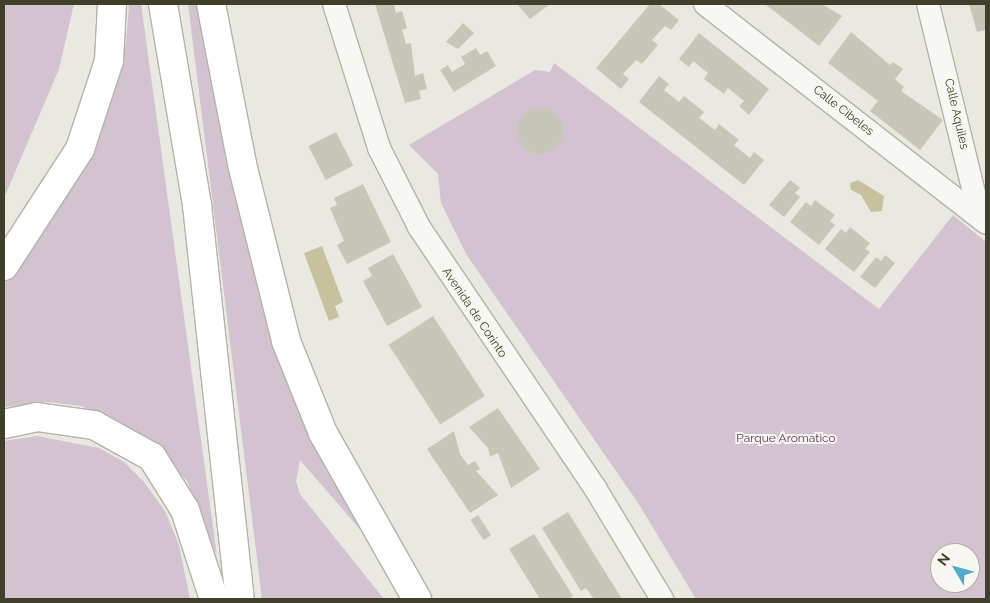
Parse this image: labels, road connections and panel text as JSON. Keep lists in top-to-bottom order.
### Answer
{
  "streets": {
    "street": ["Calle Cibeles", "Calle Aquiles", "Avenida de Corinto"]
  },
  "crossings": [
    ["Calle Cibeles", "Calle Aquiles"]
  ],
  "parks": ["Parque Aromatico"],
  "north": "top left"
}
